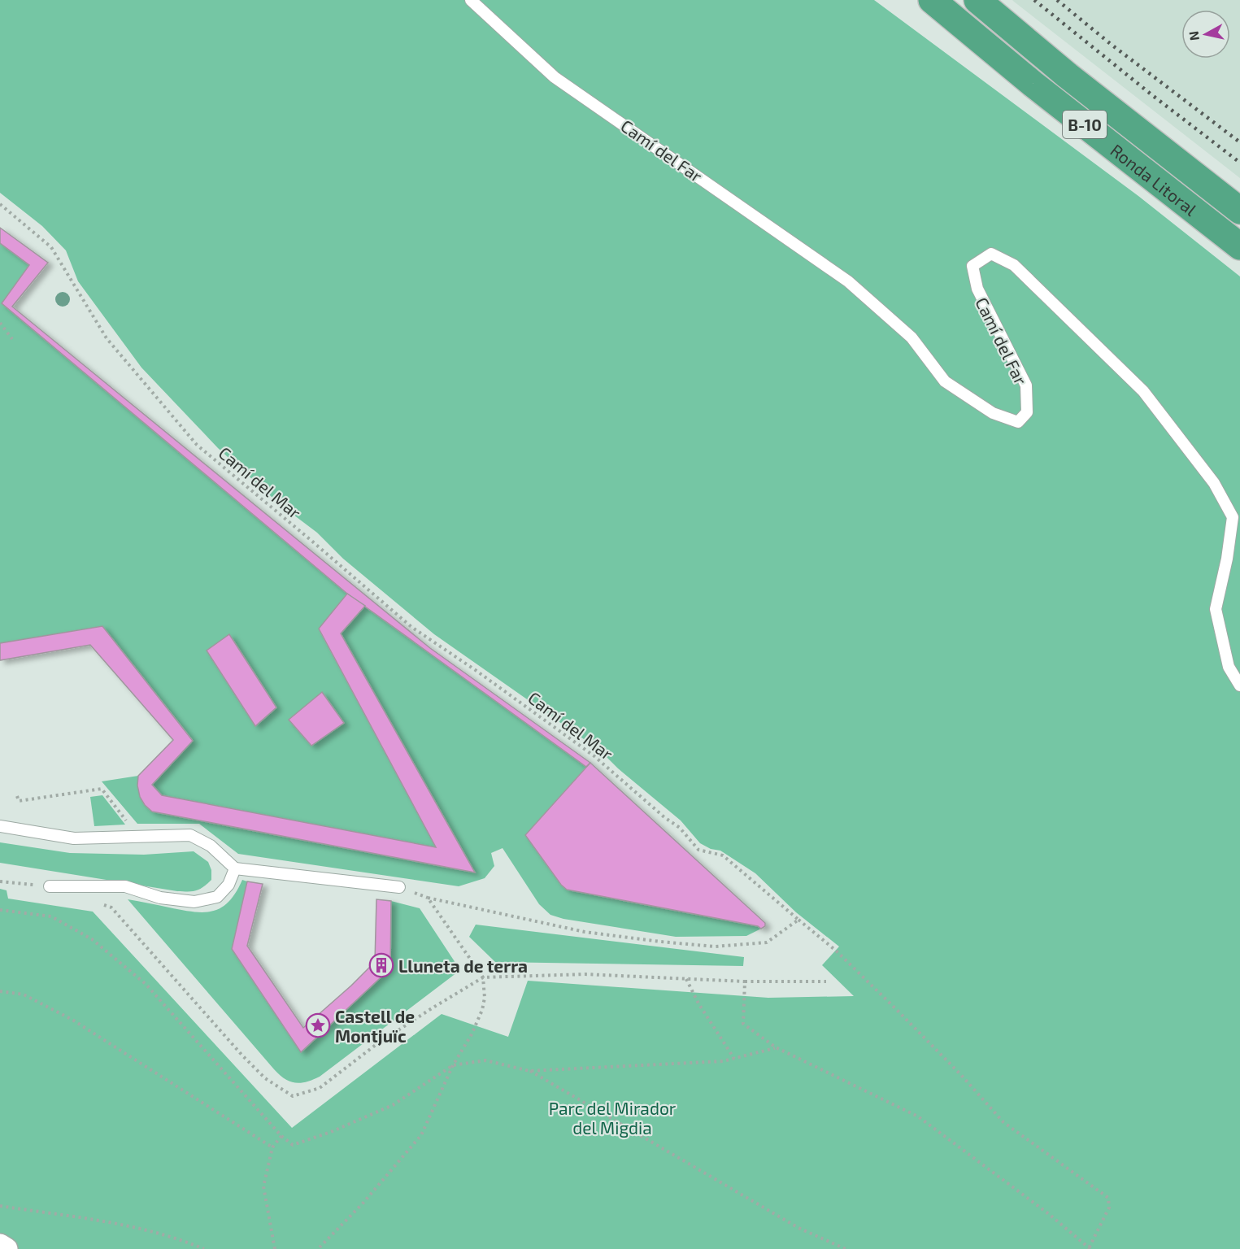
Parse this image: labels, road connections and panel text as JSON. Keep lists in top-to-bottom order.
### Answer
{
  "streets": {
    "highway": ["B-10", "Ronda Litoral"],
    "lane": ["Camí del Far"],
    "path": ["Camí del Mar"]
  },
  "parks": ["Parc del Mirador del Migdia"],
  "places": {
    "building": ["Lluneta de terra"],
    "place": ["Castell de Montjuïc"]
  },
  "north": "left"
}
